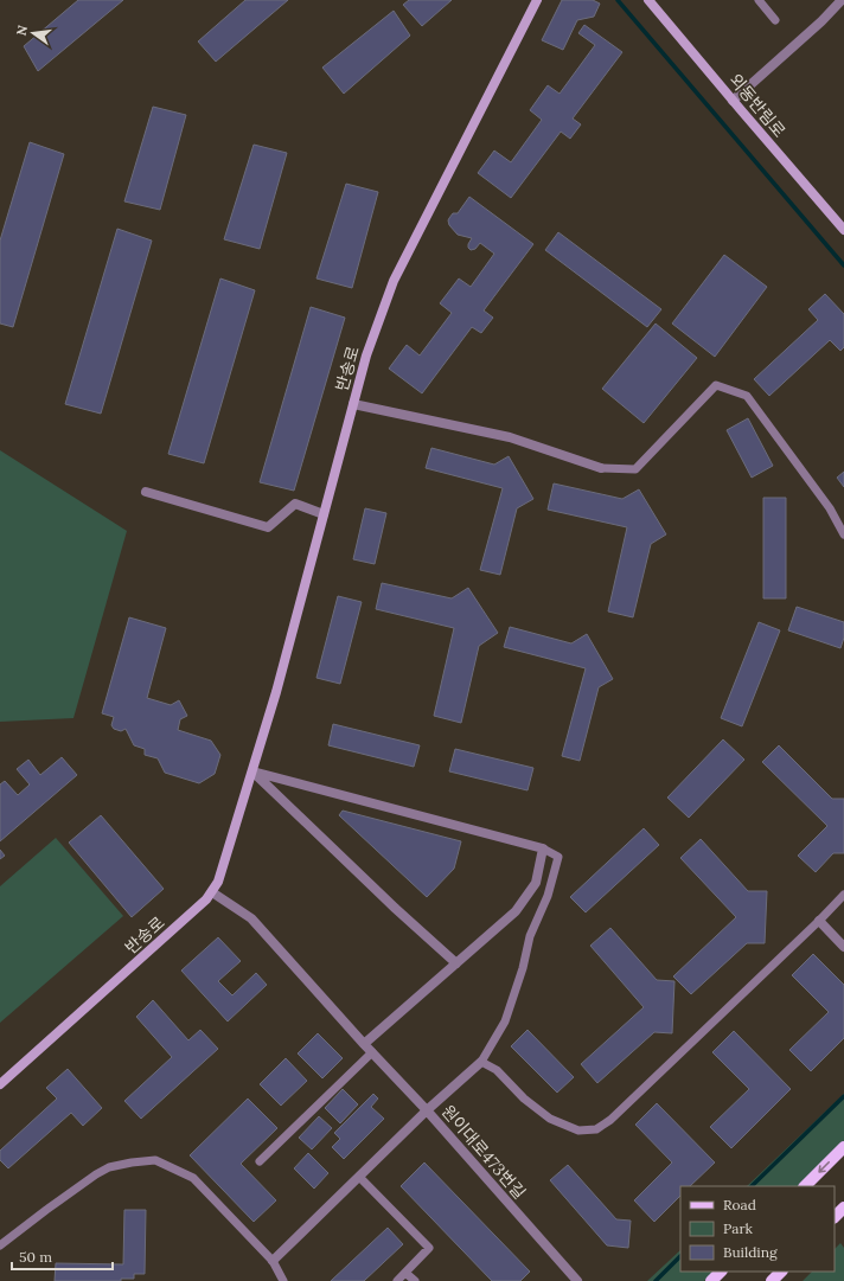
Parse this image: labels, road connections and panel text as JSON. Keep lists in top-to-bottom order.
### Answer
{
  "streets": {
    "street": ["외동반림로", "반송로", "원이대로473번길"]
  },
  "crossings": [
    ["반송로", "원이대로473번길"]
  ],
  "legend": ["Road", "Park", "Building"],
  "scale_bar": "50 m",
  "north": "left"
}
